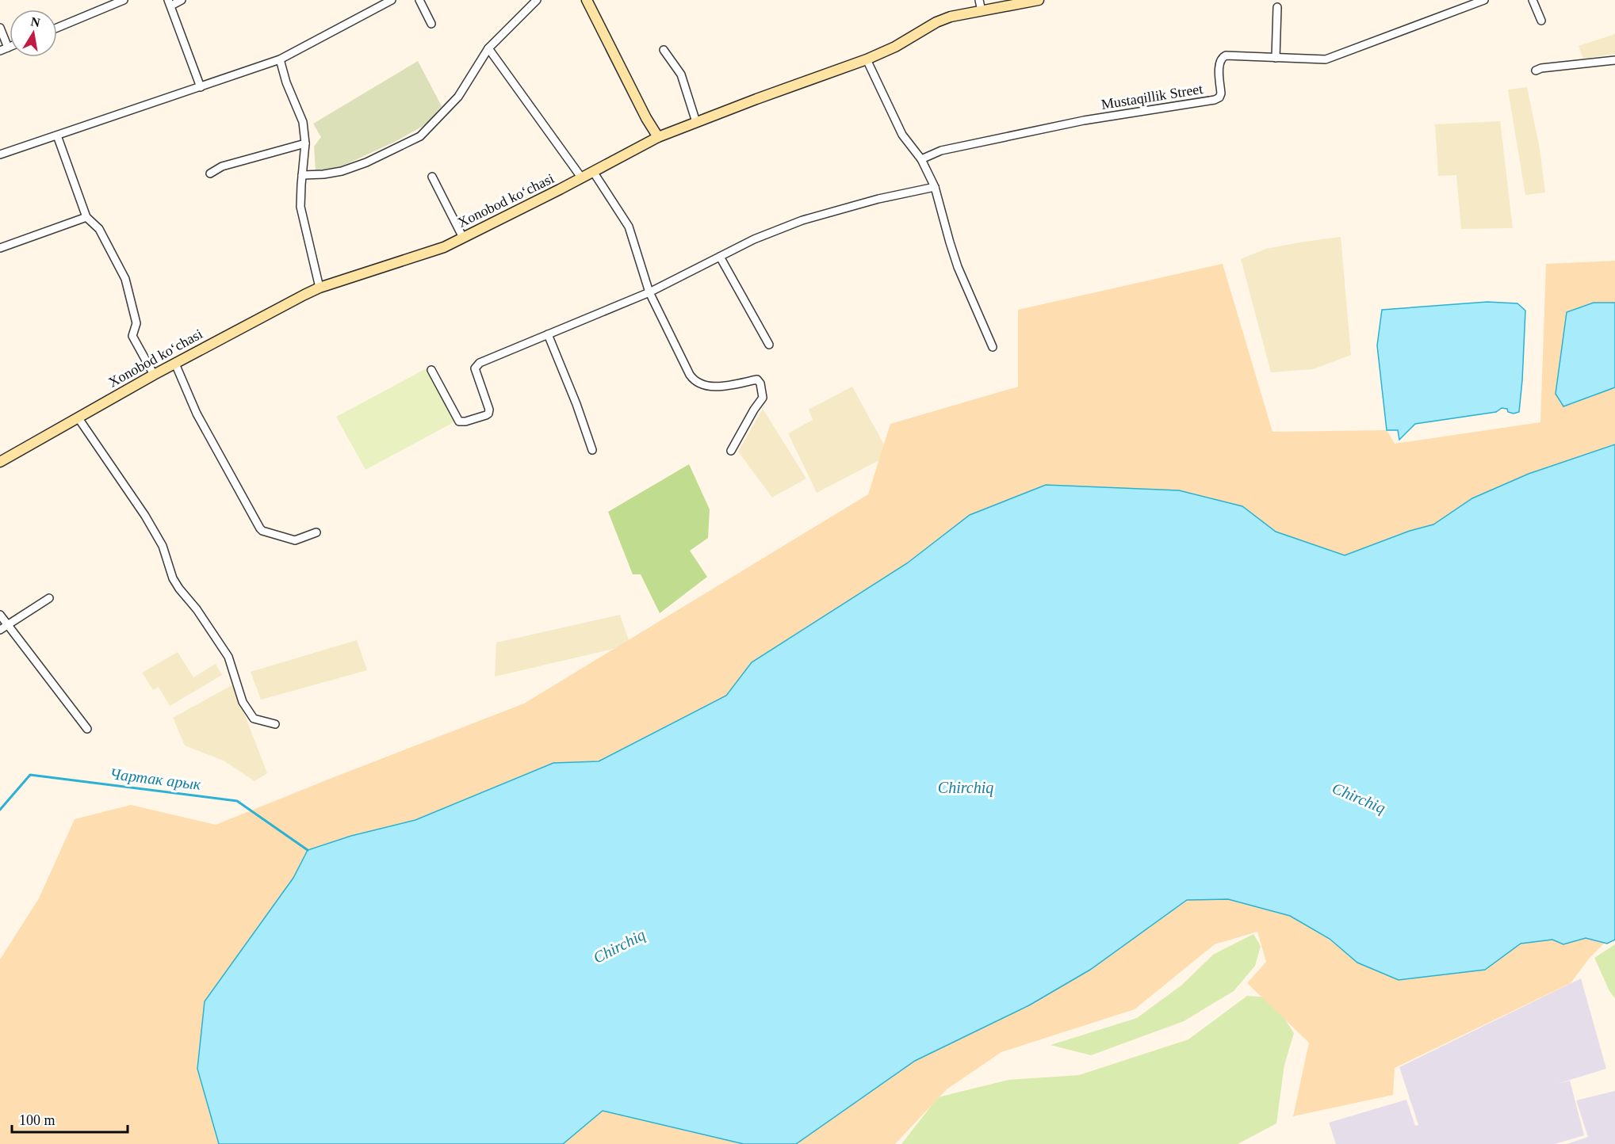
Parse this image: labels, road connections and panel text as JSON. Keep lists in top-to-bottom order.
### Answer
{
  "streets": {
    "main road": ["Xonobod koʻchasi"],
    "street": ["Mustaqillik Street"]
  },
  "water": ["Чартак арык", "Chirchiq"],
  "scale_bar": "100 m",
  "north": "top"
}
